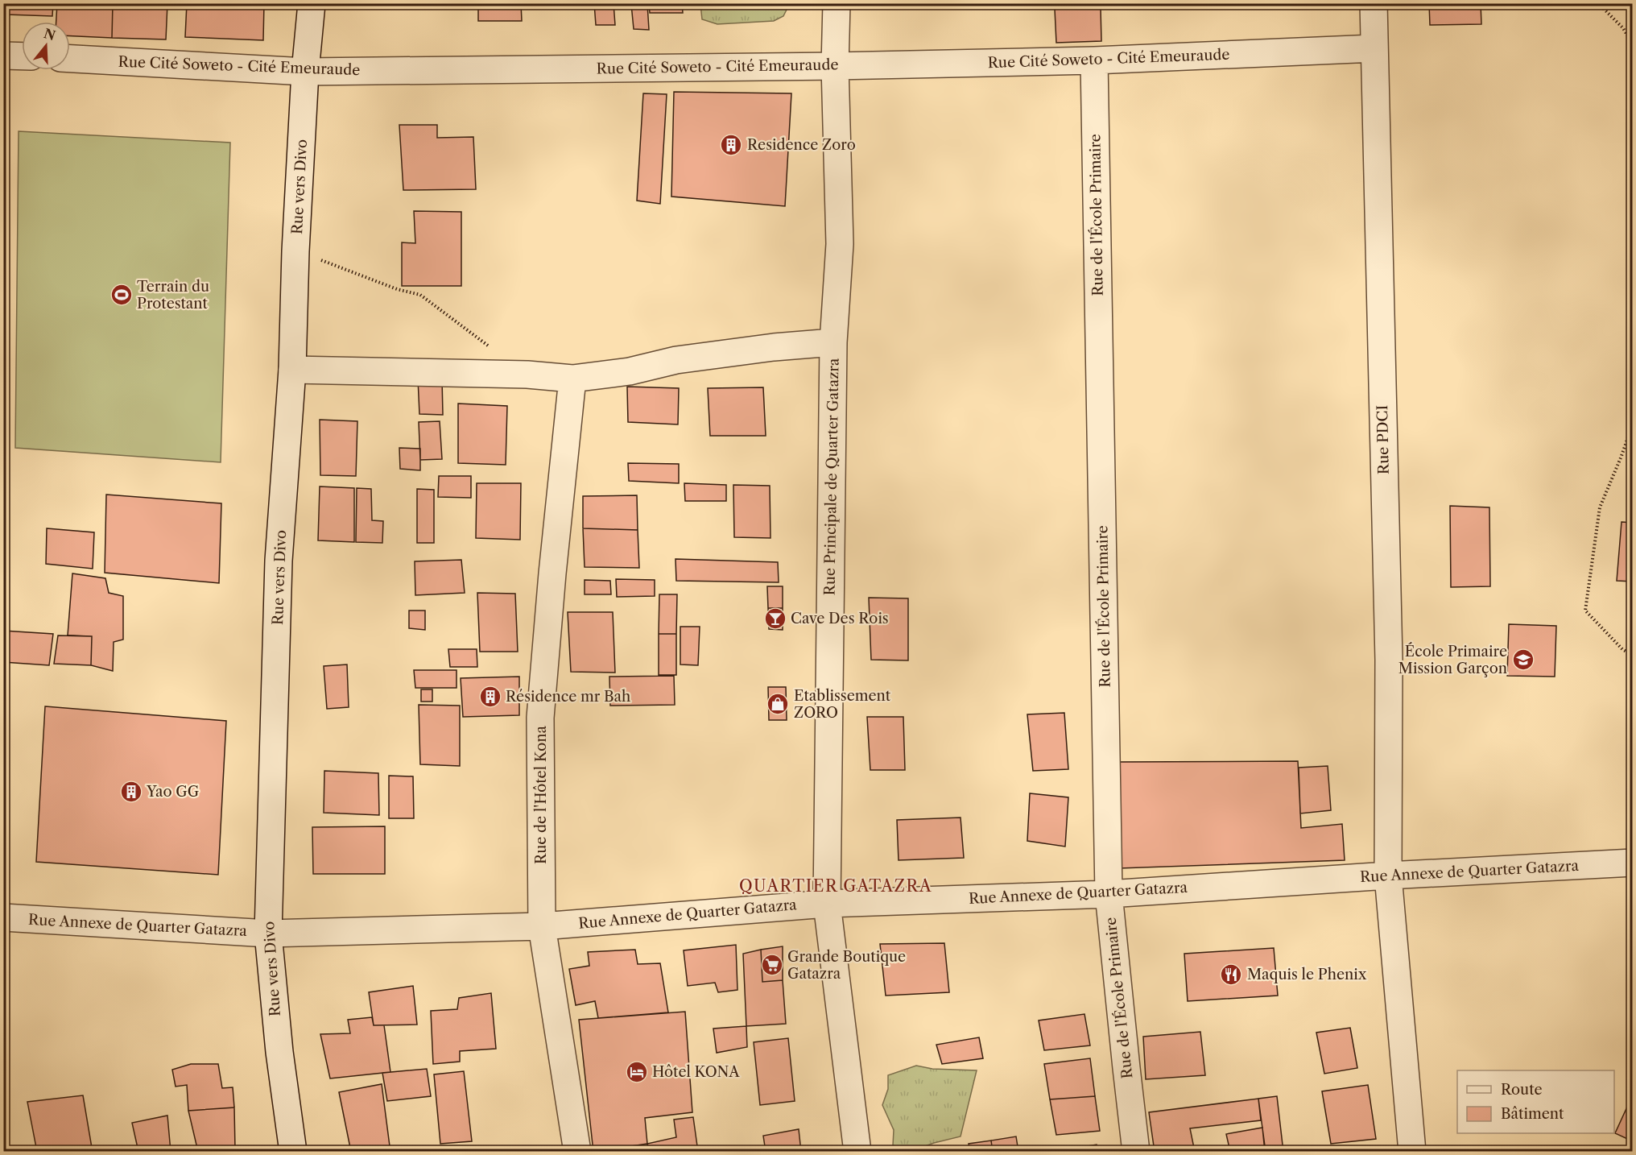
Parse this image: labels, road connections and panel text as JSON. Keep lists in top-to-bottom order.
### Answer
{
  "streets": {
    "street": [
      "Rue Cité Soweto - Cité Emeuraude",
      "Rue vers Divo",
      "Rue de l'École Primaire",
      "Rue PDCI",
      "Rue Principale de Quarter Gatazra",
      "Rue de l'Hôtel Kona",
      "Rue Annexe de Quarter Gatazra"
    ]
  },
  "crossings": [
    ["Rue Cité Soweto - Cité Emeuraude", "Rue vers Divo"],
    ["Rue Cité Soweto - Cité Emeuraude", "Rue de l'École Primaire"],
    ["Rue Cité Soweto - Cité Emeuraude", "Rue PDCI"],
    ["Rue Cité Soweto - Cité Emeuraude", "Rue Principale de Quarter Gatazra"],
    ["Rue vers Divo", "Rue Annexe de Quarter Gatazra"],
    ["Rue de l'École Primaire", "Rue Annexe de Quarter Gatazra"],
    ["Rue PDCI", "Rue Annexe de Quarter Gatazra"],
    ["Rue Principale de Quarter Gatazra", "Rue Annexe de Quarter Gatazra"],
    ["Rue de l'Hôtel Kona", "Rue Annexe de Quarter Gatazra"]
  ],
  "districts": ["QUARTIER GATAZRA"],
  "places": {
    "building": ["Residence Zoro", "Résidence mr Bah", "Yao GG"],
    "sports": ["Terrain du Protestant"],
    "bar": ["Cave Des Rois"],
    "school or university": ["École Primaire Mission Garçon"],
    "shop": ["Etablissement ZORO"],
    "supermarket": ["Grande Boutique Gatazra"],
    "restaurant": ["Maquis le Phenix"],
    "hotel": ["Hôtel KONA"]
  },
  "legend": ["Route", "Bâtiment"],
  "north": "top"
}
